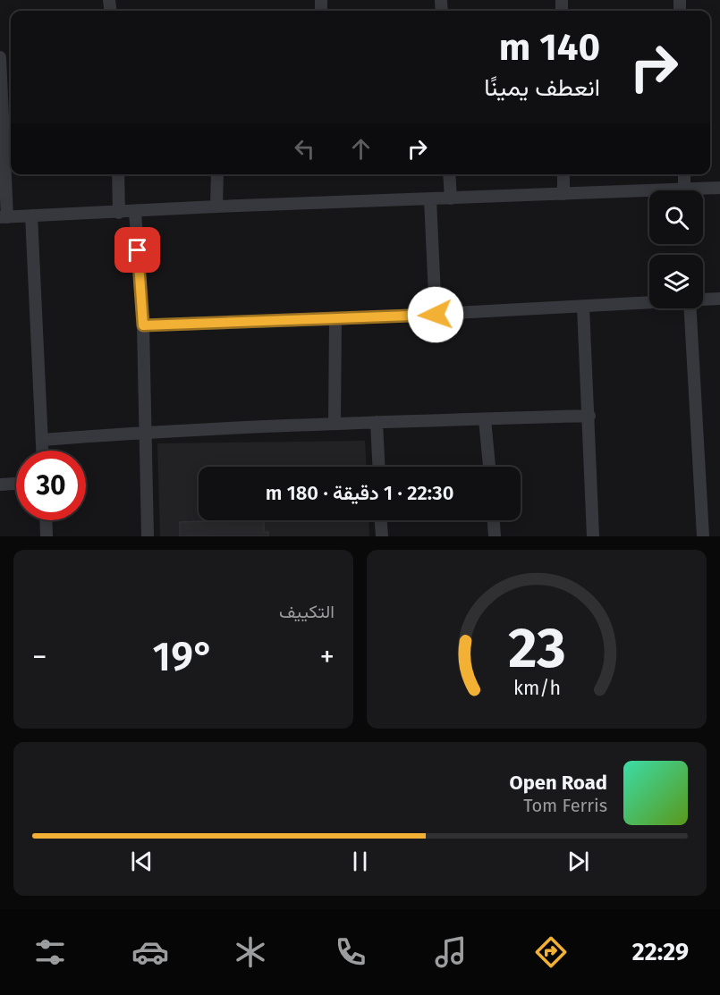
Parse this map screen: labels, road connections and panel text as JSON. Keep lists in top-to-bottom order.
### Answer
{
  "page": {
    "turn": ["140 m", "انعطف يمينًا"],
    "limit": "30",
    "trip": "22:30 · 1 دقيقة · 180 m",
    "tile": "التكييف",
    "heat": ["−", "19°", "+"],
    "song": ["Open Road", "Tom Ferris"],
    "tabs": "22:29",
    "gauge": ["23", "km/h"]
  }
}
